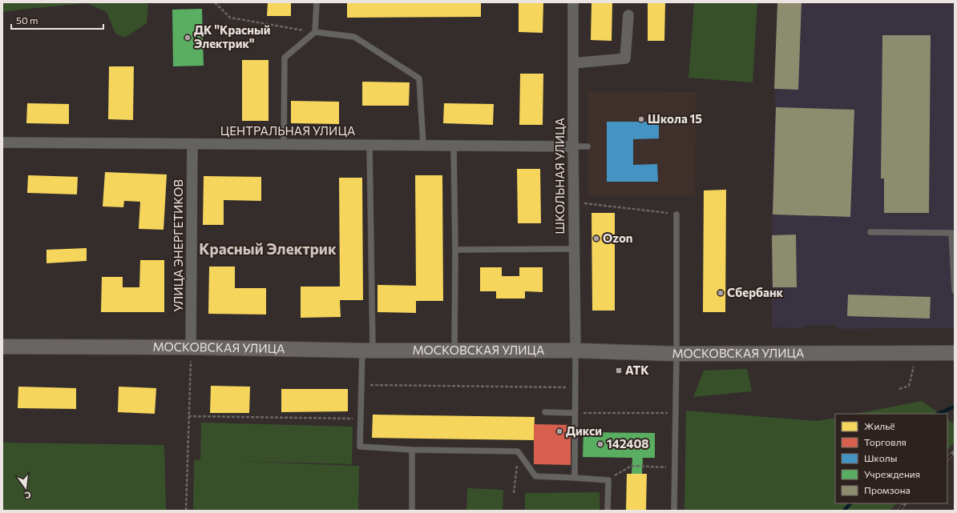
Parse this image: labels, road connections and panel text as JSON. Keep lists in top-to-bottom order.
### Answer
{
  "streets": {
    "street": [
      "ЦЕНТРАЛЬНАЯ УЛИЦА",
      "ШКОЛЬНАЯ УЛИЦА",
      "УЛИЦА ЭНЕРГЕТИКОВ",
      "МОСКОВСКАЯ УЛИЦА"
    ]
  },
  "crossings": [
    ["ЦЕНТРАЛЬНАЯ УЛИЦА", "ШКОЛЬНАЯ УЛИЦА"],
    ["ЦЕНТРАЛЬНАЯ УЛИЦА", "УЛИЦА ЭНЕРГЕТИКОВ"],
    ["ШКОЛЬНАЯ УЛИЦА", "МОСКОВСКАЯ УЛИЦА"],
    ["УЛИЦА ЭНЕРГЕТИКОВ", "МОСКОВСКАЯ УЛИЦА"]
  ],
  "districts": ["Красный Электрик"],
  "places": {
    "other": [
      "ДК \"Красный Электрик\"",
      "Школа 15",
      "Ozon",
      "Сбербанк",
      "Дикси",
      "142408"
    ],
    "transit": ["АТК"]
  },
  "legend": [
    "Жильё",
    "Торговля",
    "Школы",
    "Учреждения",
    "Промзона"
  ],
  "scale_bar": "50 m",
  "north": "bottom"
}
